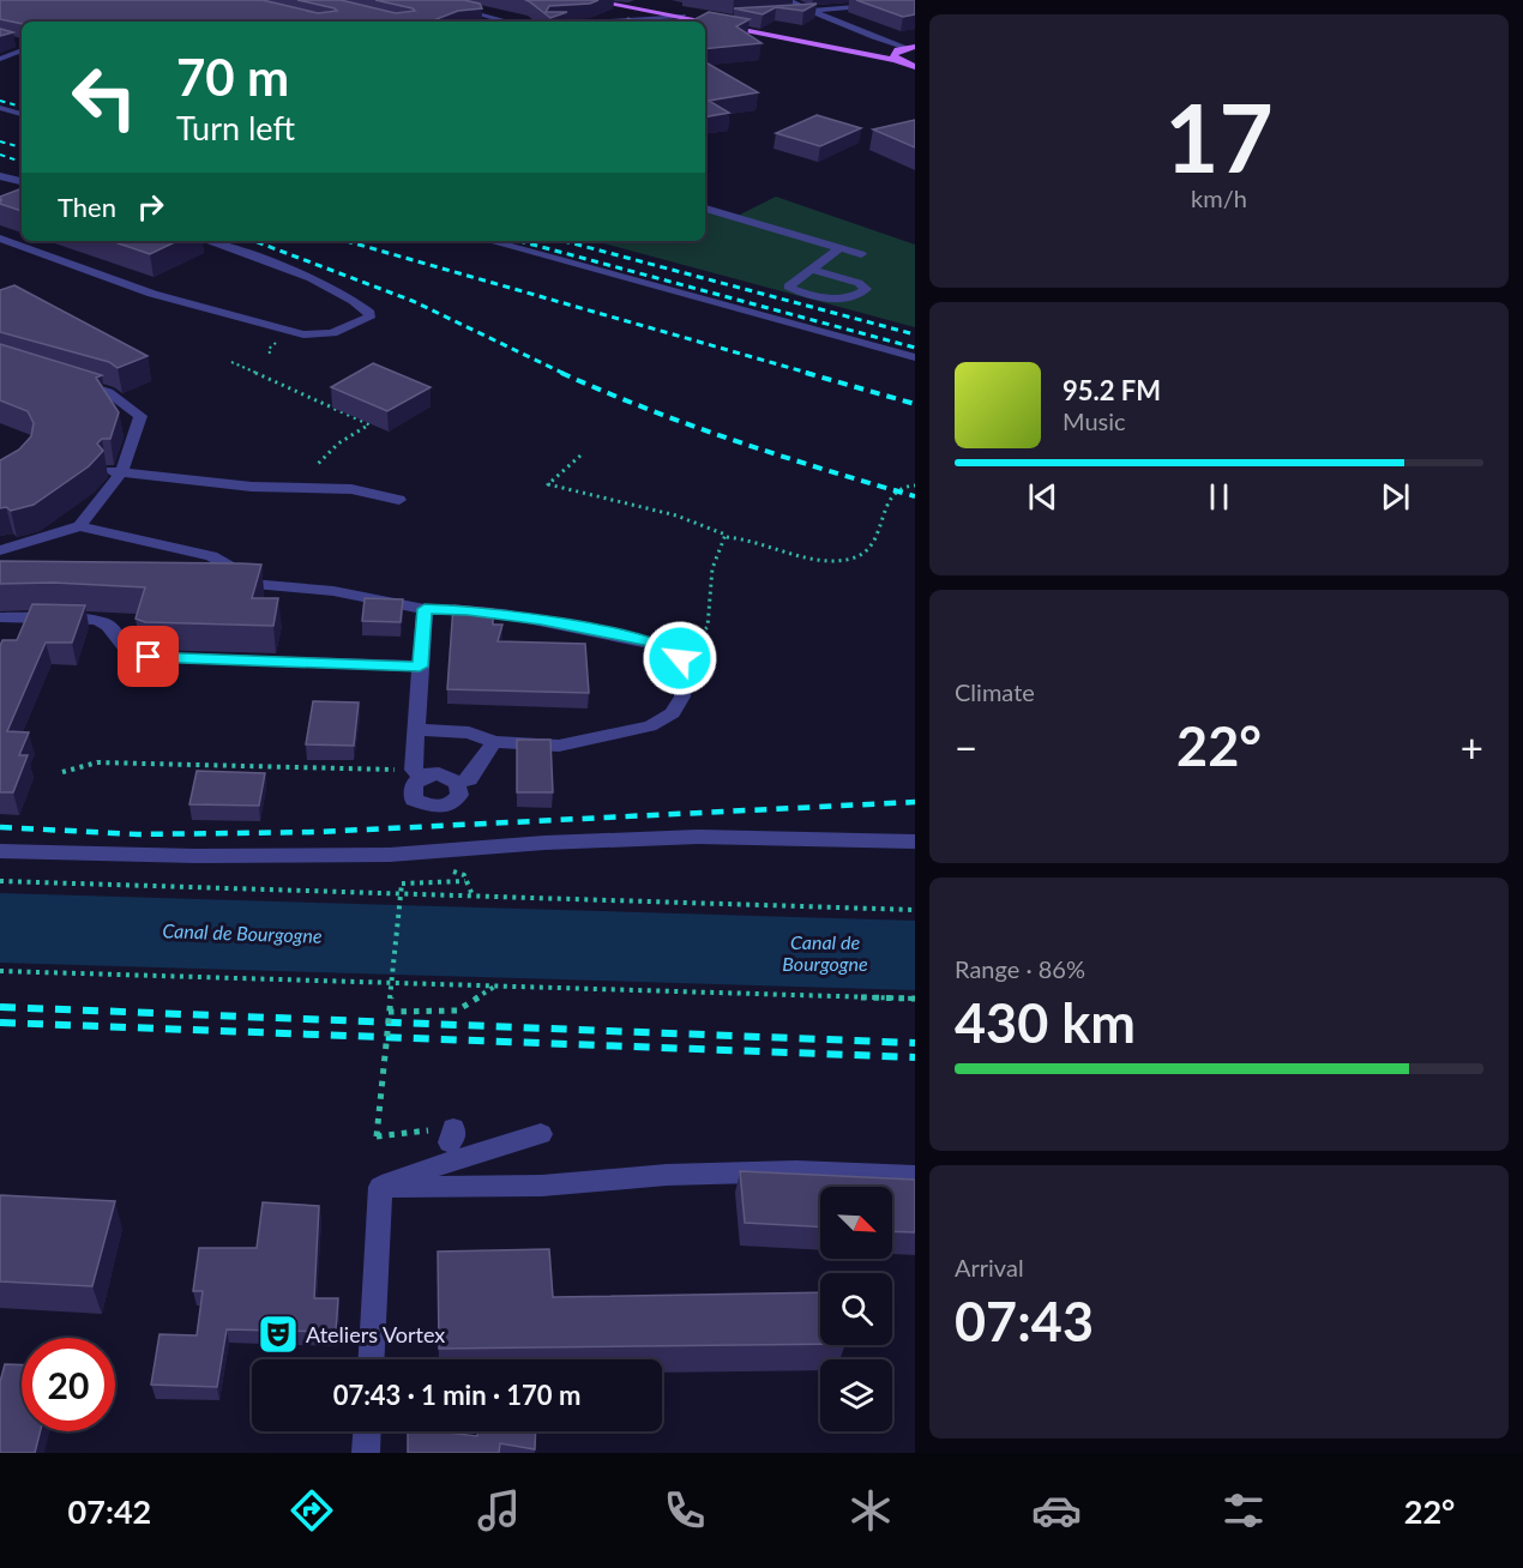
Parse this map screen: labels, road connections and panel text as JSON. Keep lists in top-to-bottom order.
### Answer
{
  "water": ["Canal de Bourgogne"],
  "places": {
    "theatre": ["Ateliers Vortex"]
  },
  "north": "bottom right",
  "page": {
    "tile": [
      ["17", "km/h"],
      "Climate",
      ["Range · 86%", "430 km"],
      ["Arrival", "07:43"]
    ],
    "turn": ["70 m", "Turn left"],
    "then": "Then",
    "song": ["95.2 FM", "Music"],
    "heat": ["−", "22°", "+"],
    "limit": "20",
    "trip": "07:43 · 1 min · 170 m",
    "tabs": ["07:42", "22°"]
  }
}
